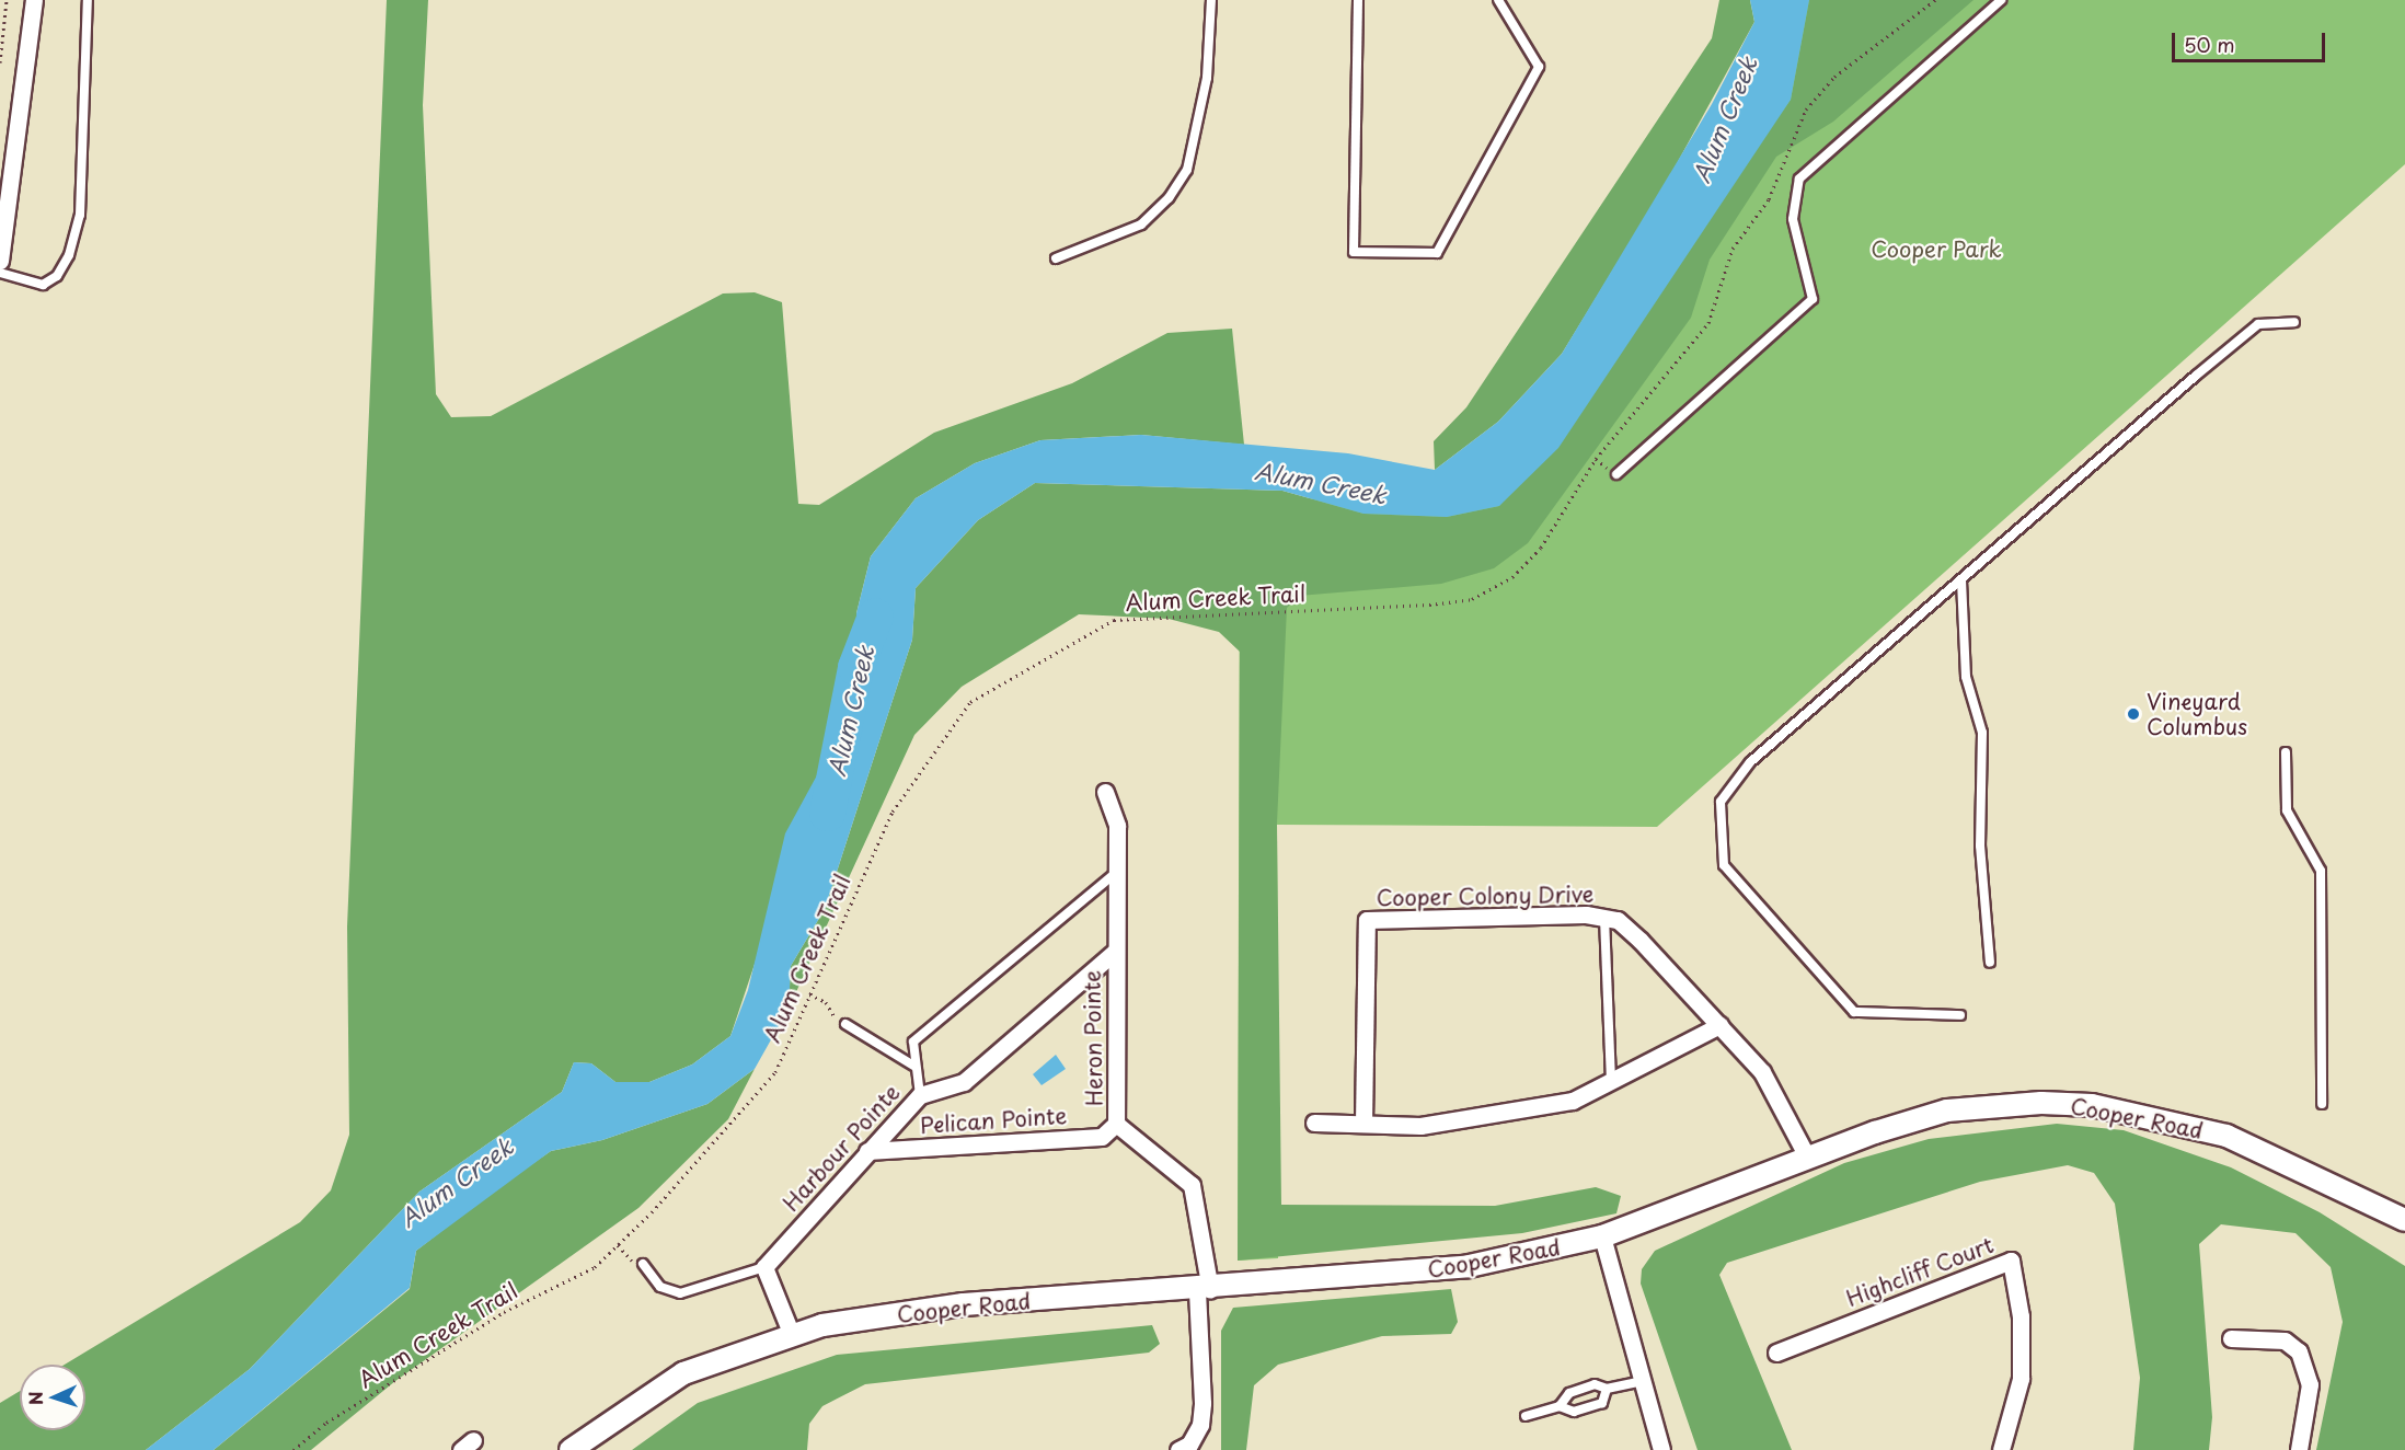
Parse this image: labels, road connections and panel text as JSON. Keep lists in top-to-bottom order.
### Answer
{
  "streets": {
    "street": [
      "Cooper Colony Drive",
      "Heron Pointe",
      "Cooper Road",
      "Pelican Pointe",
      "Harbour Pointe",
      "Highcliff Court"
    ],
    "path": ["Alum Creek Trail"]
  },
  "crossings": [
    ["Cooper Colony Drive", "Cooper Road"],
    ["Heron Pointe", "Cooper Road"],
    ["Heron Pointe", "Pelican Pointe"],
    ["Heron Pointe", "Harbour Pointe"],
    ["Pelican Pointe", "Harbour Pointe"]
  ],
  "water": ["Alum Creek"],
  "parks": ["Cooper Park"],
  "places": ["Vineyard Columbus"],
  "scale_bar": "50 m",
  "north": "left"
}
